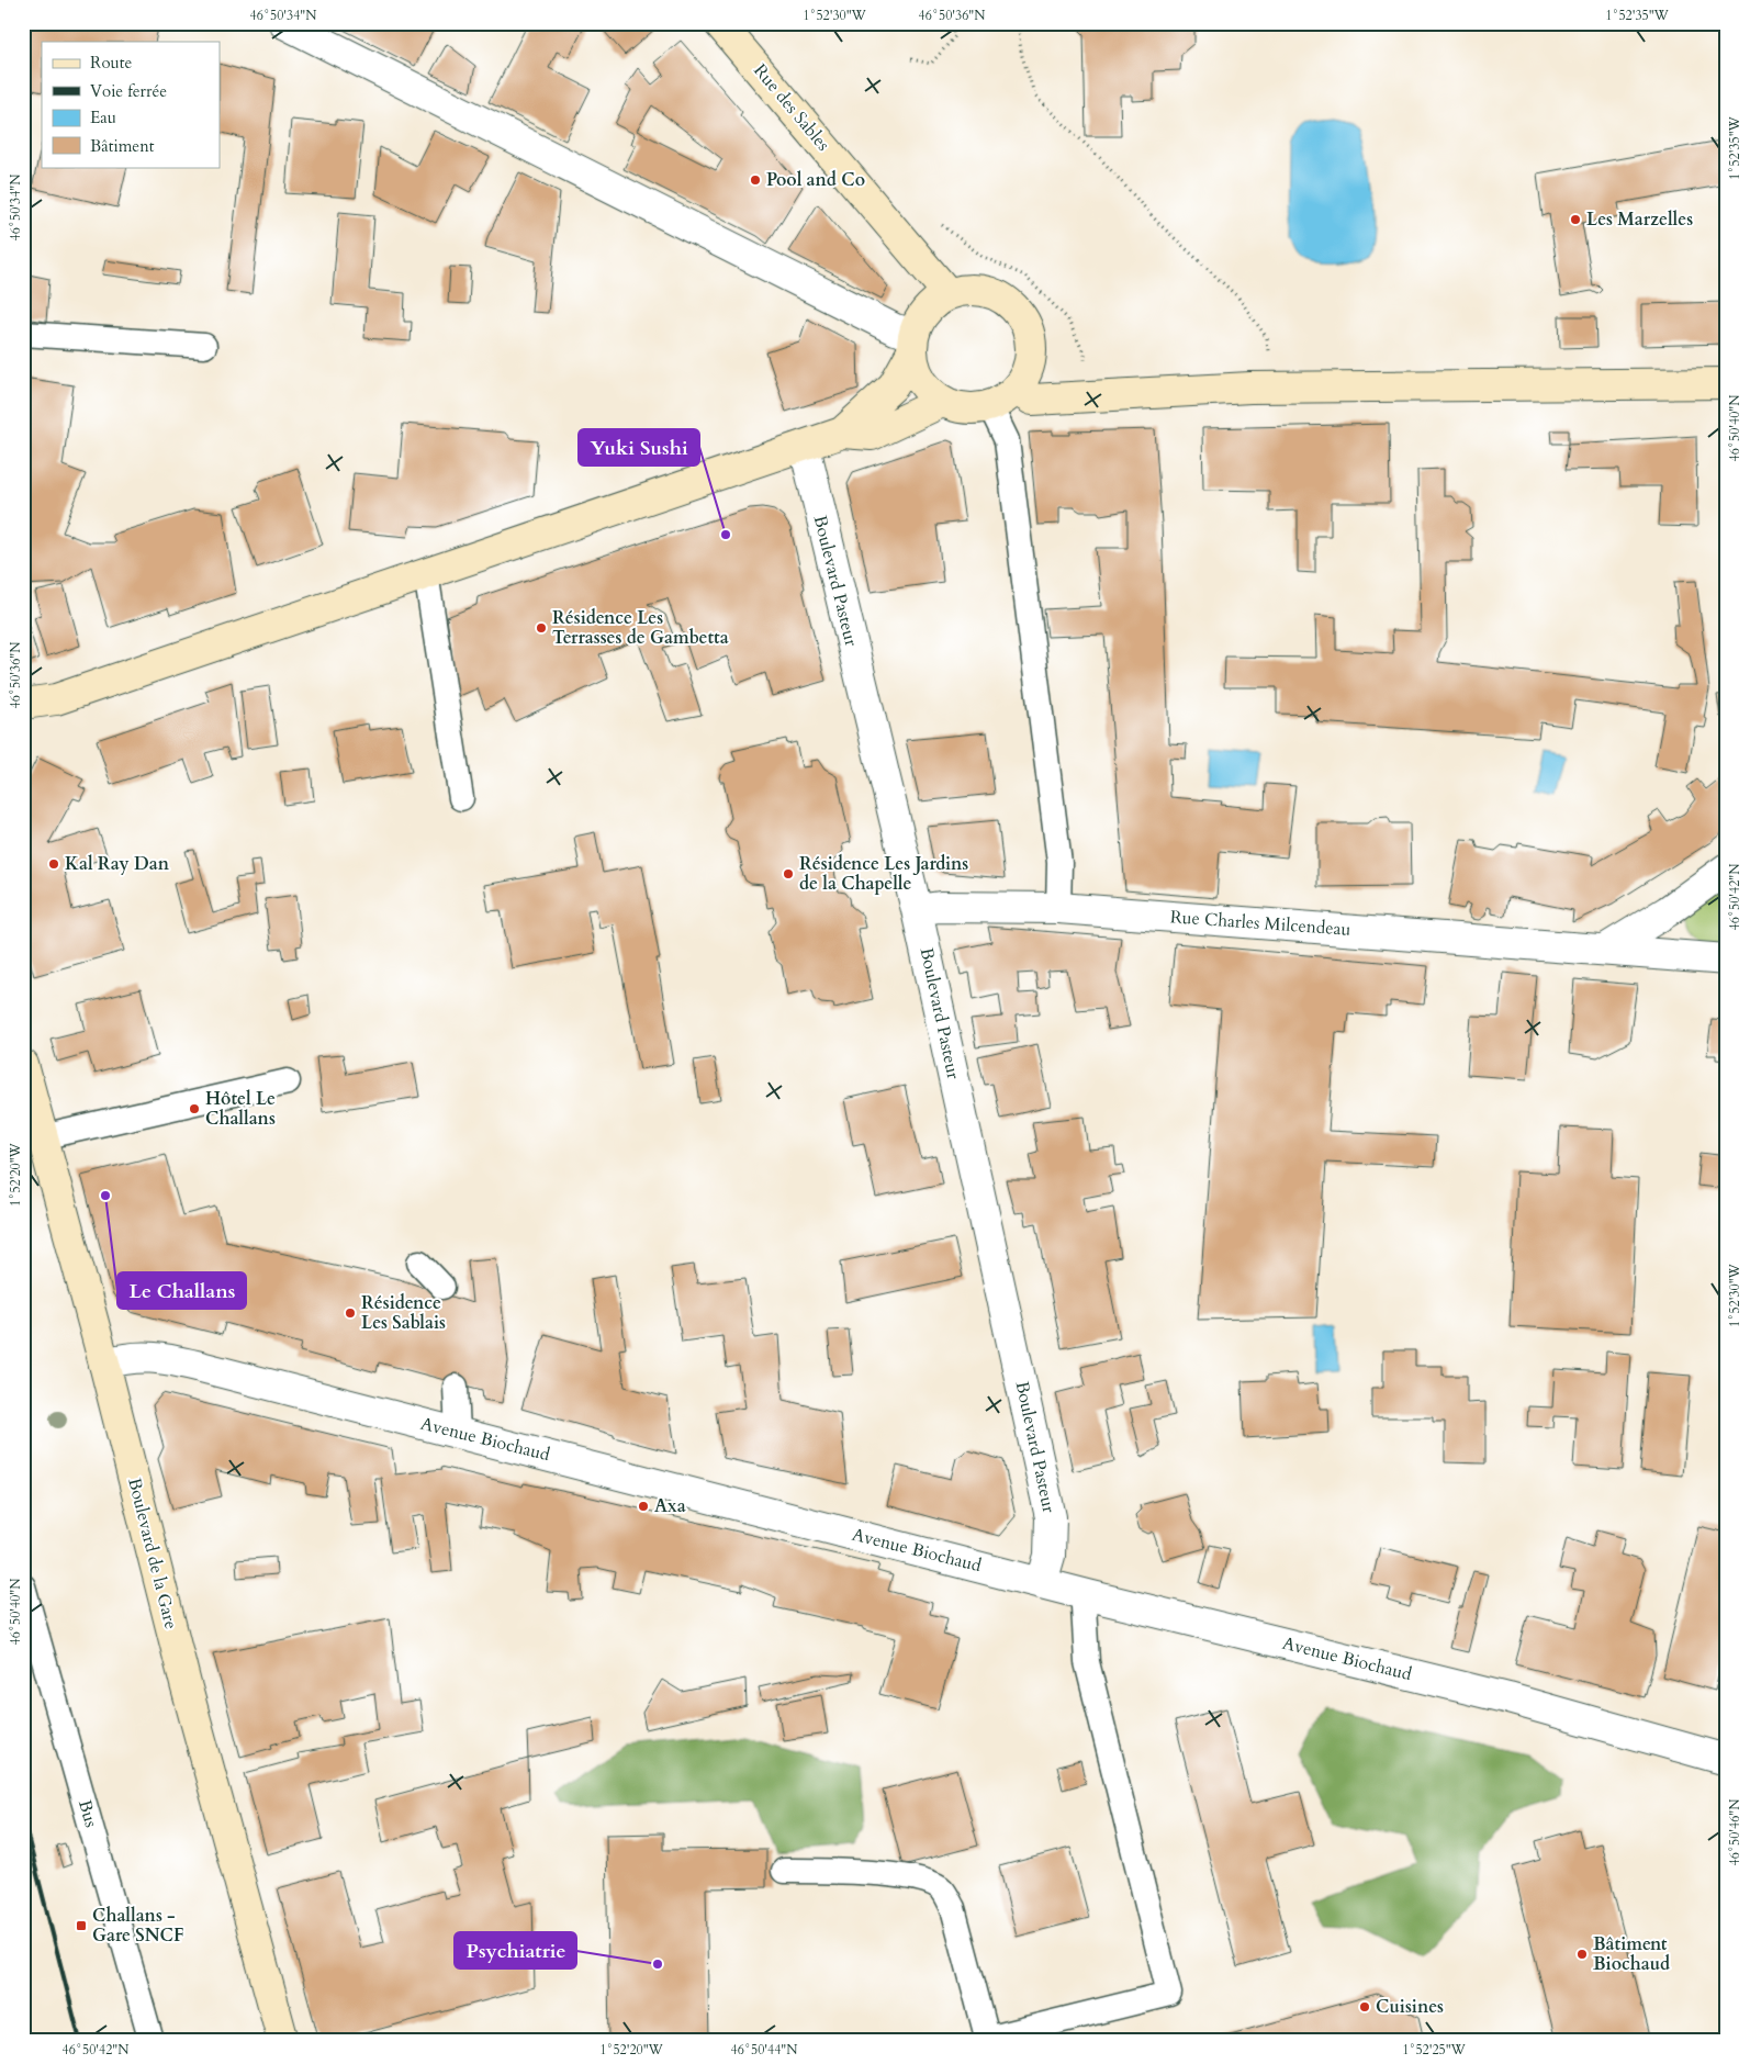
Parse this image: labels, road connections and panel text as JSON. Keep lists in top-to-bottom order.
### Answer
{
  "streets": {
    "street": [
      "Rue des Sables",
      "Boulevard Pasteur",
      "Rue Charles Milcendeau",
      "Avenue Biochaud",
      "Boulevard de la Gare"
    ],
    "lane": ["Bus"]
  },
  "crossings": [
    ["Boulevard Pasteur", "Rue Charles Milcendeau"],
    ["Boulevard Pasteur", "Avenue Biochaud"],
    ["Avenue Biochaud", "Boulevard de la Gare"]
  ],
  "places": {
    "other": [
      "Pool and Co",
      "Les Marzelles",
      "Yuki Sushi",
      "Résidence Les Terrasses de Gambetta",
      "Kal Ray Dan",
      "Résidence Les Jardins de la Chapelle",
      "Hôtel Le Challans",
      "Le Challans",
      "Résidence Les Sablais",
      "Axa",
      "Bâtiment Biochaud",
      "Psychiatrie",
      "Cuisines"
    ],
    "transit": ["Challans - Gare SNCF"]
  },
  "legend": [
    "Route",
    "Voie ferrée",
    "Eau",
    "Bâtiment"
  ],
  "coordinates": [
    "46°50'34\"N",
    "1°52'30\"W",
    "46°50'36\"N",
    "1°52'35\"W",
    "46°50'40\"N",
    "46°50'42\"N",
    "1°52'20\"W",
    "46°50'46\"N",
    "46°50'44\"N",
    "1°52'25\"W"
  ]
}
